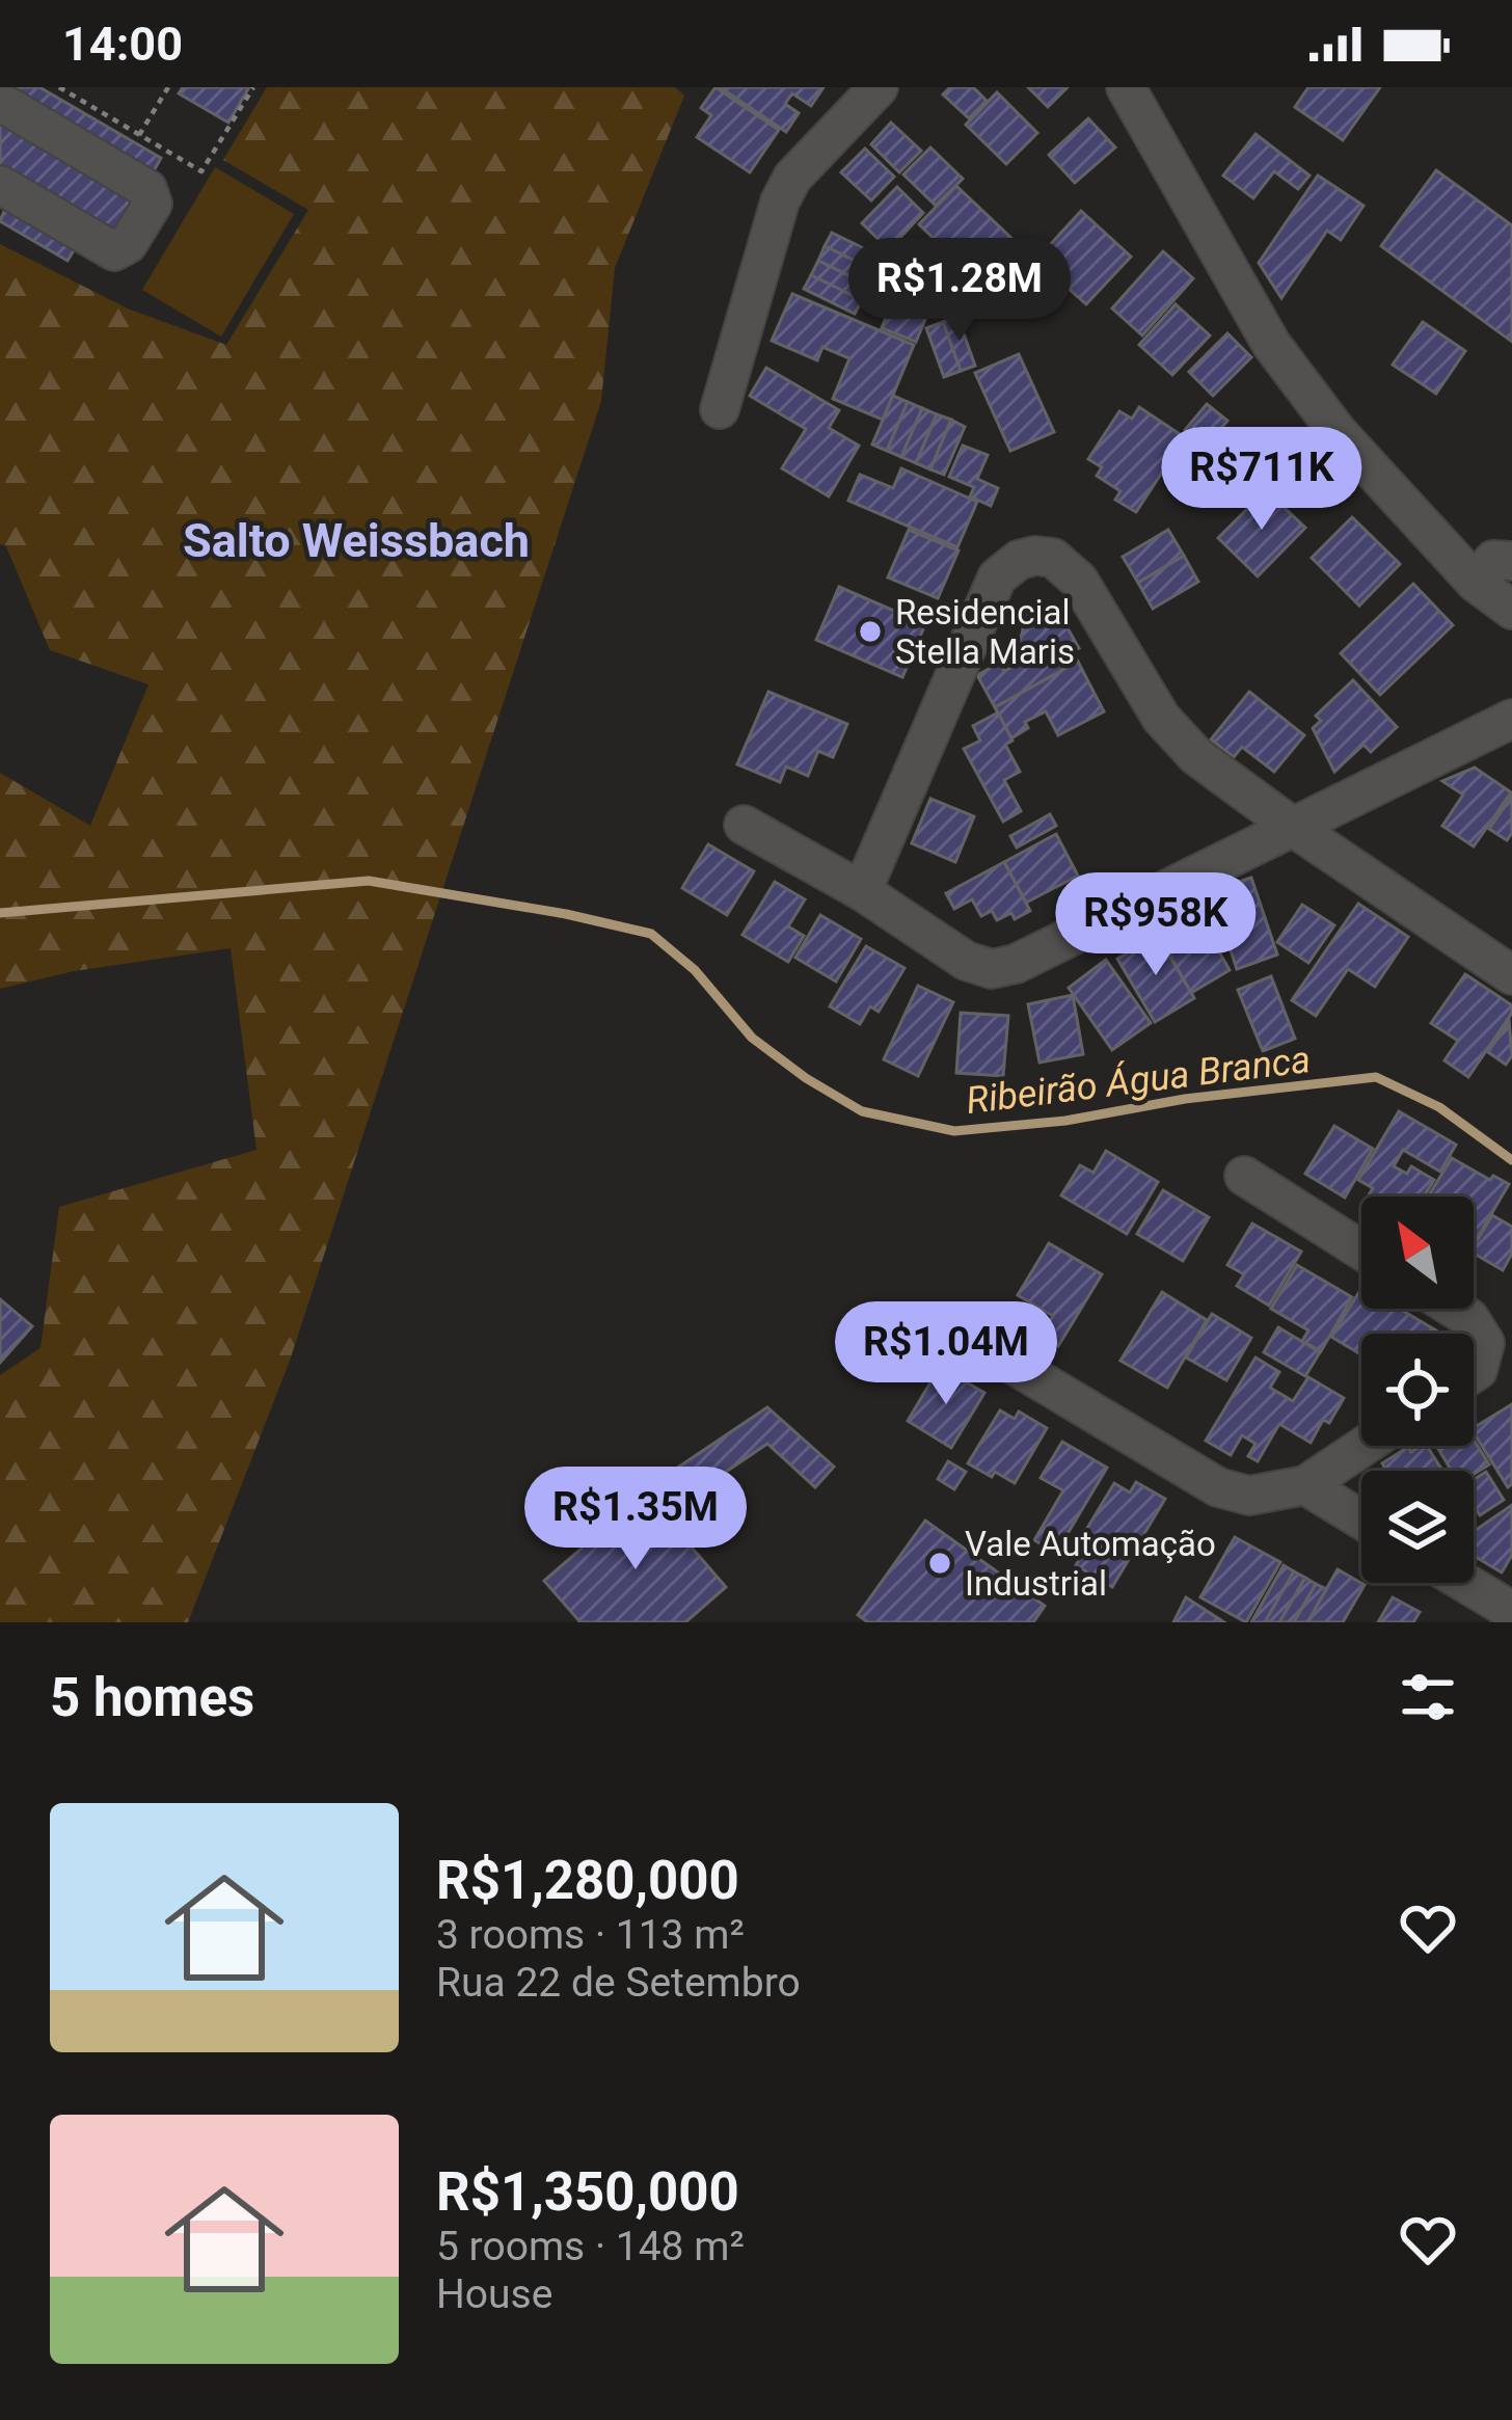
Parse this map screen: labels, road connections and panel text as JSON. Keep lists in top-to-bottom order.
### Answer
{
  "districts": ["Salto Weissbach"],
  "water": ["Ribeirão Água Branca"],
  "places": ["Residencial Stella Maris", "Vale Automação Industrial"],
  "north": "top left",
  "page": {
    "status": "14:00",
    "price": [
      "R$1.28M",
      "R$711K",
      "R$958K",
      "R$1.04M",
      "R$1.35M"
    ],
    "heading": "5 homes",
    "list": [
      {
        "name": "R$1,280,000",
        "note": "3 rooms · 113 m² · Rua 22 de Setembro"
      },
      {
        "name": "R$1,350,000",
        "note": "5 rooms · 148 m² · House"
      }
    ]
  }
}
